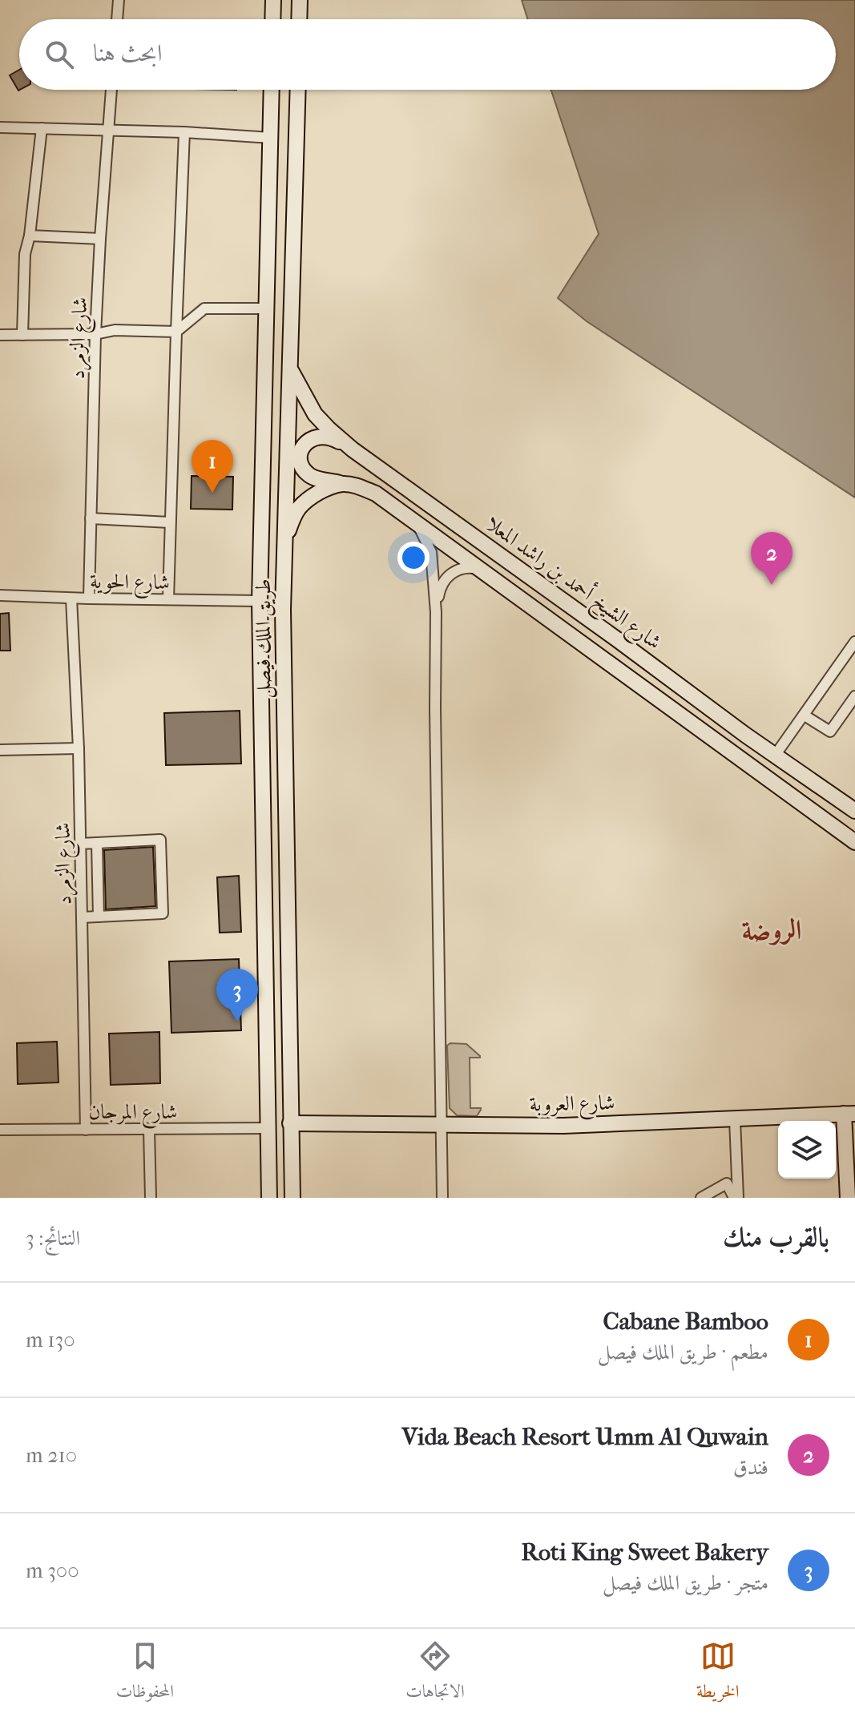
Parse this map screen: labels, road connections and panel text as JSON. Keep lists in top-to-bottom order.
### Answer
{
  "streets": {
    "main road": ["شارع الشيخ أحمد بن راشد المعلا", "طريق الملك فيصل", "شارع العروبة"],
    "street": ["شارع الزمرد", "شارع الحوية", "شارع المرجان"]
  },
  "crossings": [
    ["شارع الزمرد", "شارع الحوية"],
    ["شارع الزمرد", "شارع المرجان"],
    ["شارع الحوية", "طريق الملك فيصل"],
    ["شارع الشيخ أحمد بن راشد المعلا", "طريق الملك فيصل"],
    ["طريق الملك فيصل", "شارع العروبة"],
    ["طريق الملك فيصل", "شارع المرجان"]
  ],
  "districts": ["الروضة"],
  "page": {
    "search": "ابحث هنا",
    "pins": ["1", "2", "3"],
    "heading": ["بالقرب منك", "النتائج: 3"],
    "list": [
      {
        "mark": "1",
        "name": "Cabane Bamboo",
        "note": "مطعم · طريق الملك فيصل",
        "value": "130 m"
      },
      {
        "mark": "2",
        "name": "Vida Beach Resort Umm Al Quwain",
        "note": "فندق",
        "value": "210 m"
      },
      {
        "mark": "3",
        "name": "Roti King Sweet Bakery",
        "note": "متجر · طريق الملك فيصل",
        "value": "300 m"
      }
    ],
    "nav": ["الخريطة", "الاتجاهات", "المحفوظات"]
  }
}
